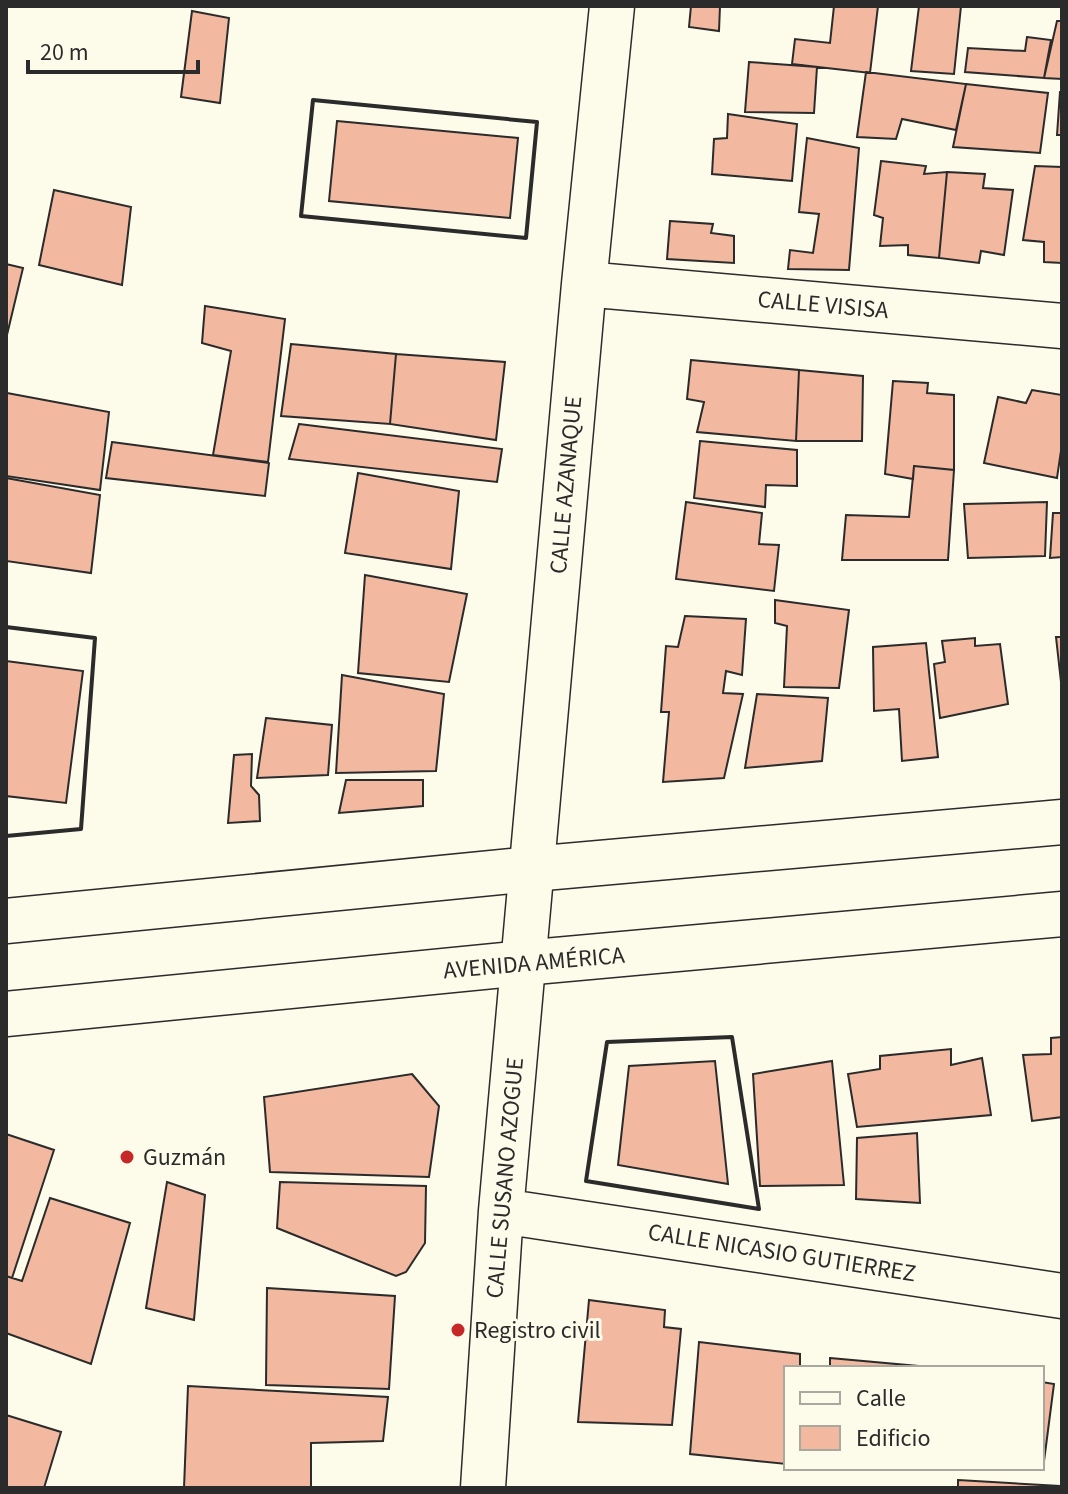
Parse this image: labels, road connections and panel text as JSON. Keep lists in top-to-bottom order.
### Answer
{
  "streets": {
    "street": [
      "CALLE VISISA",
      "CALLE AZANAQUE",
      "AVENIDA AMÉRICA",
      "CALLE SUSANO AZOGUE",
      "CALLE NICASIO GUTIERREZ"
    ]
  },
  "crossings": [
    ["CALLE VISISA", "CALLE AZANAQUE"],
    ["CALLE AZANAQUE", "AVENIDA AMÉRICA"],
    ["CALLE AZANAQUE", "CALLE SUSANO AZOGUE"],
    ["AVENIDA AMÉRICA", "CALLE SUSANO AZOGUE"],
    ["CALLE SUSANO AZOGUE", "CALLE NICASIO GUTIERREZ"]
  ],
  "places": ["Guzmán", "Registro civil"],
  "legend": ["Calle", "Edificio"],
  "scale_bar": "20 m"
}
